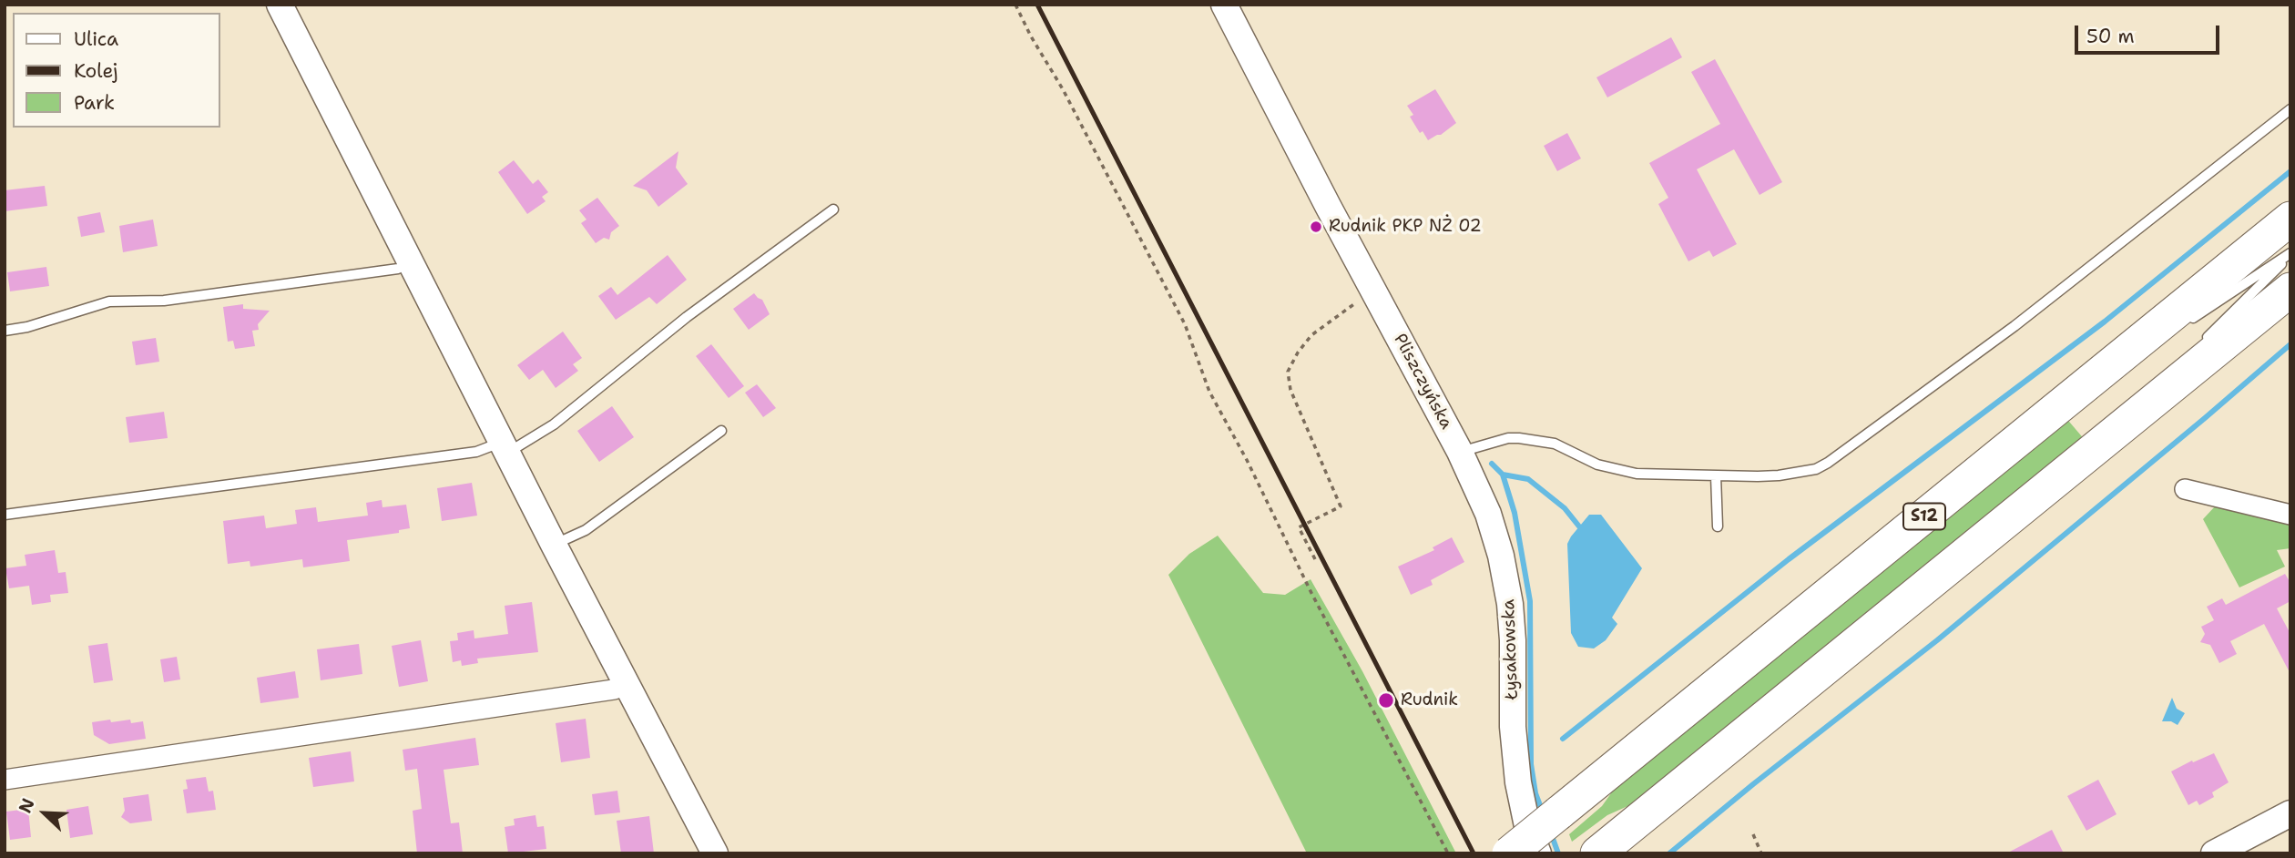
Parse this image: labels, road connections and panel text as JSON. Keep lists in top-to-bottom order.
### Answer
{
  "streets": {
    "highway": ["S12"],
    "street": ["Pliszczyńska", "Łysakowska"]
  },
  "crossings": [
    ["Pliszczyńska", "Łysakowska"]
  ],
  "places": ["Rudnik PKP NŻ 02", "Rudnik"],
  "legend": ["Ulica", "Kolej", "Park"],
  "scale_bar": "50 m",
  "north": "top left"
}
